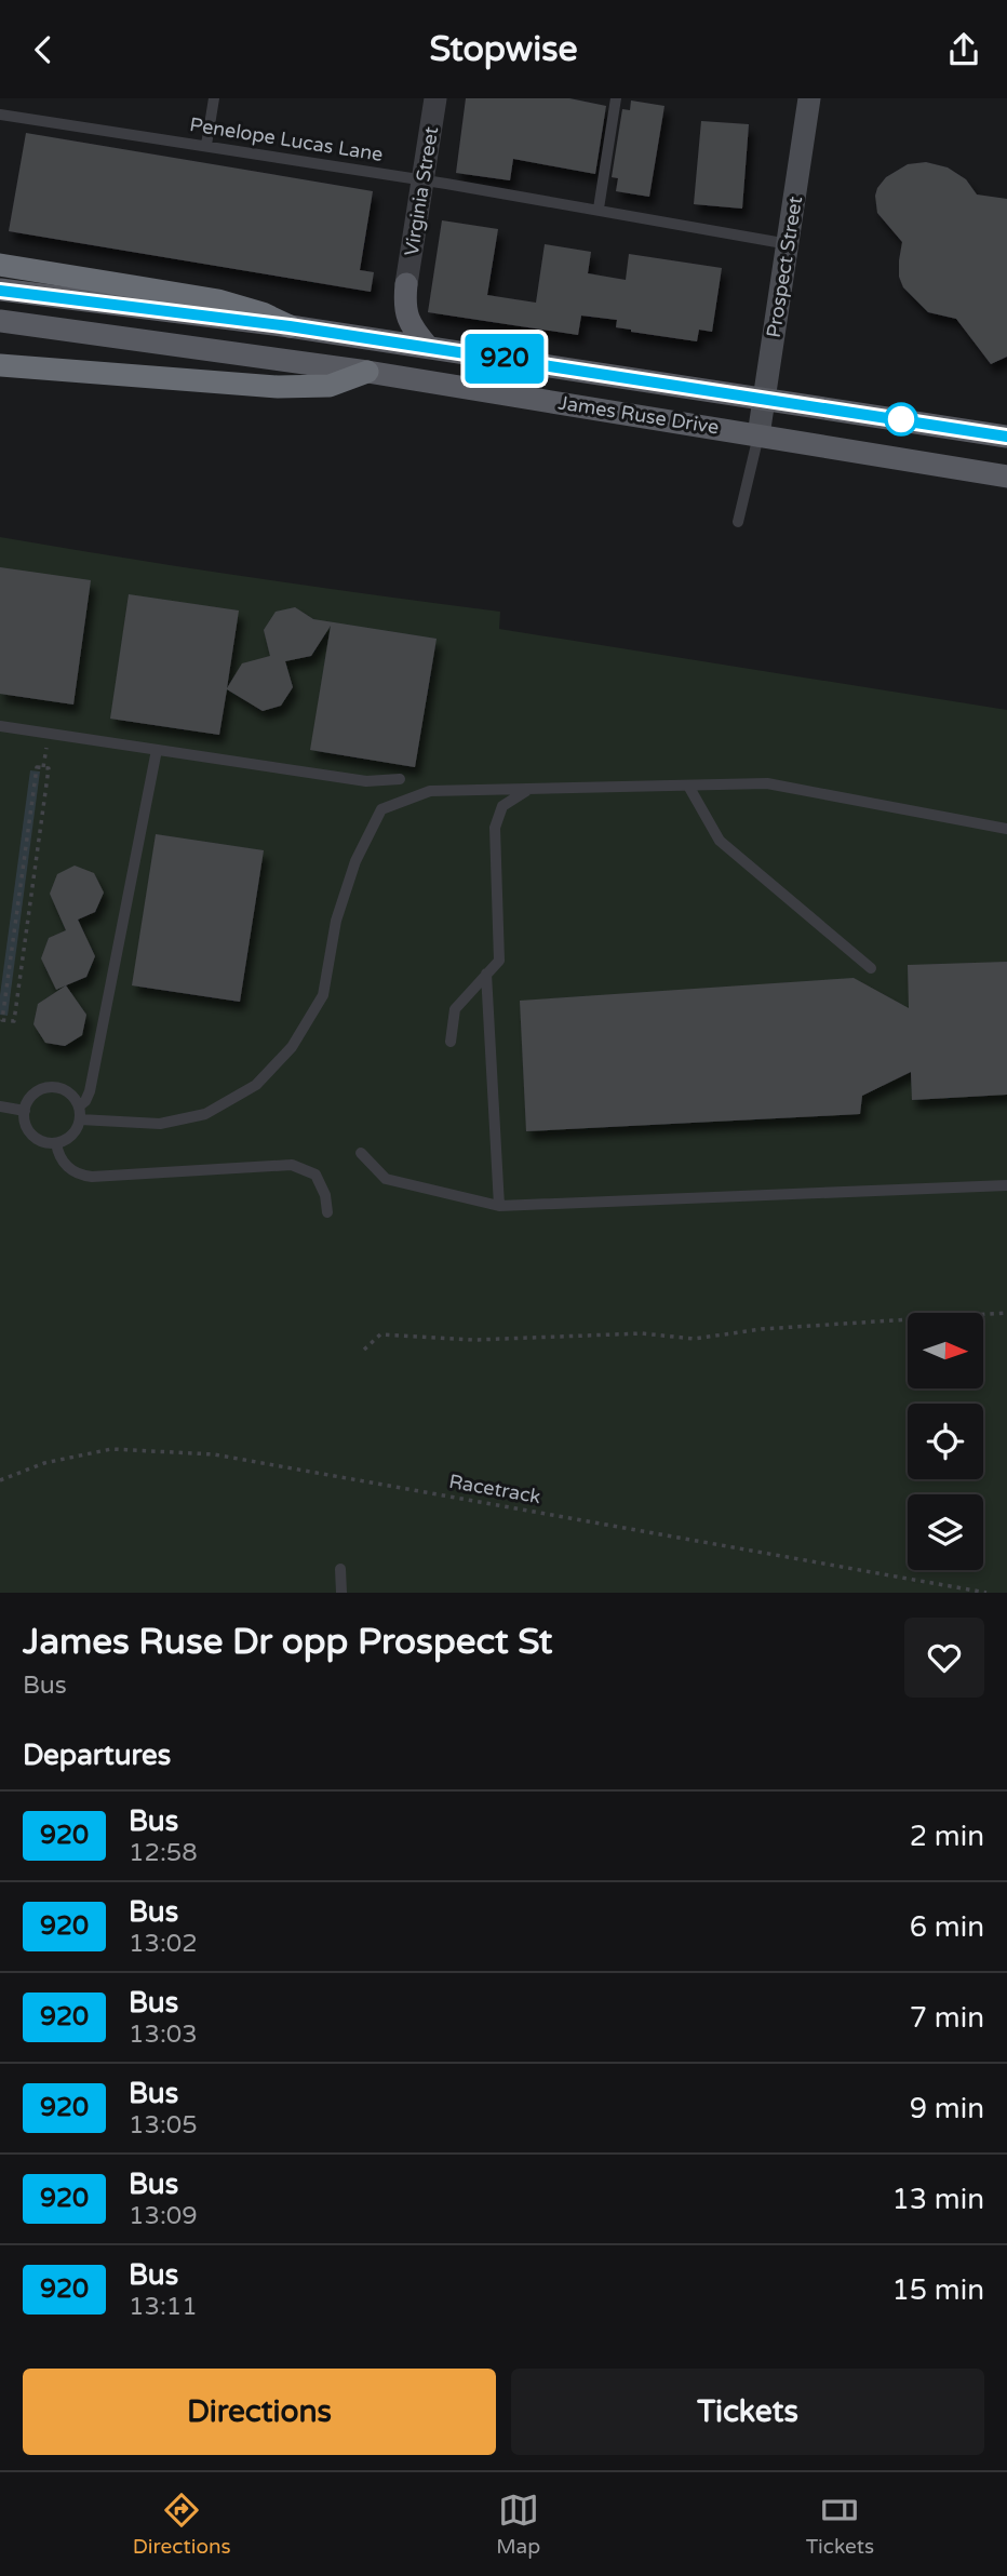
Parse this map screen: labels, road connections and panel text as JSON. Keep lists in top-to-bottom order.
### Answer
{
  "streets": {
    "main road": ["James Ruse Drive"],
    "street": ["Virginia Street", "Prospect Street"],
    "lane": ["Penelope Lucas Lane"],
    "path": ["Racetrack"]
  },
  "crossings": [
    ["Penelope Lucas Lane", "Virginia Street"],
    ["Penelope Lucas Lane", "Prospect Street"],
    ["Prospect Street", "James Ruse Drive"]
  ],
  "lines": ["bus line 920"],
  "north": "right",
  "page": {
    "header": "Stopwise",
    "on_map": "920",
    "heading": [
      ["James Ruse Dr opp Prospect St", "Bus"],
      "Departures"
    ],
    "list": [
      {
        "mark": "920",
        "name": "Bus",
        "note": "12:58",
        "value": "2 min"
      },
      {
        "mark": "920",
        "name": "Bus",
        "note": "13:02",
        "value": "6 min"
      },
      {
        "mark": "920",
        "name": "Bus",
        "note": "13:03",
        "value": "7 min"
      },
      {
        "mark": "920",
        "name": "Bus",
        "note": "13:05",
        "value": "9 min"
      },
      {
        "mark": "920",
        "name": "Bus",
        "note": "13:09",
        "value": "13 min"
      },
      {
        "mark": "920",
        "name": "Bus",
        "note": "13:11",
        "value": "15 min"
      }
    ],
    "buttons": ["Directions", "Tickets"],
    "tabs": ["Directions", "Map", "Tickets"]
  }
}
